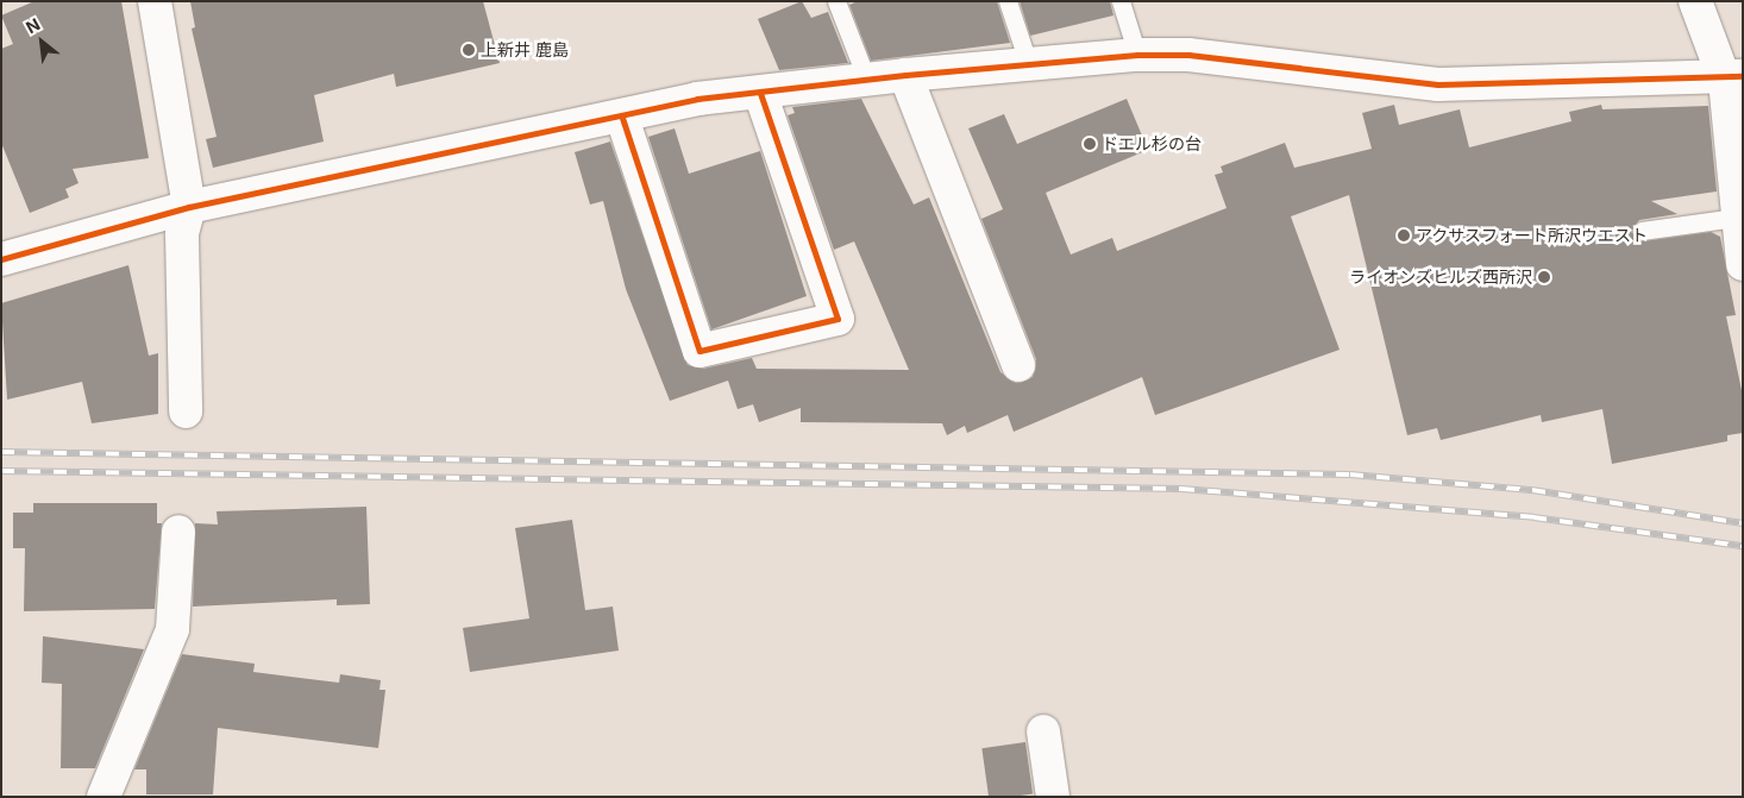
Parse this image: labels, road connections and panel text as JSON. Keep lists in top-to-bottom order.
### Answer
{
  "places": [
    "上新井 鹿島",
    "ドエル杉の台",
    "アクサスフォート所沢ウエスト",
    "ライオンズヒルズ西所沢"
  ],
  "north": "top left"
}
